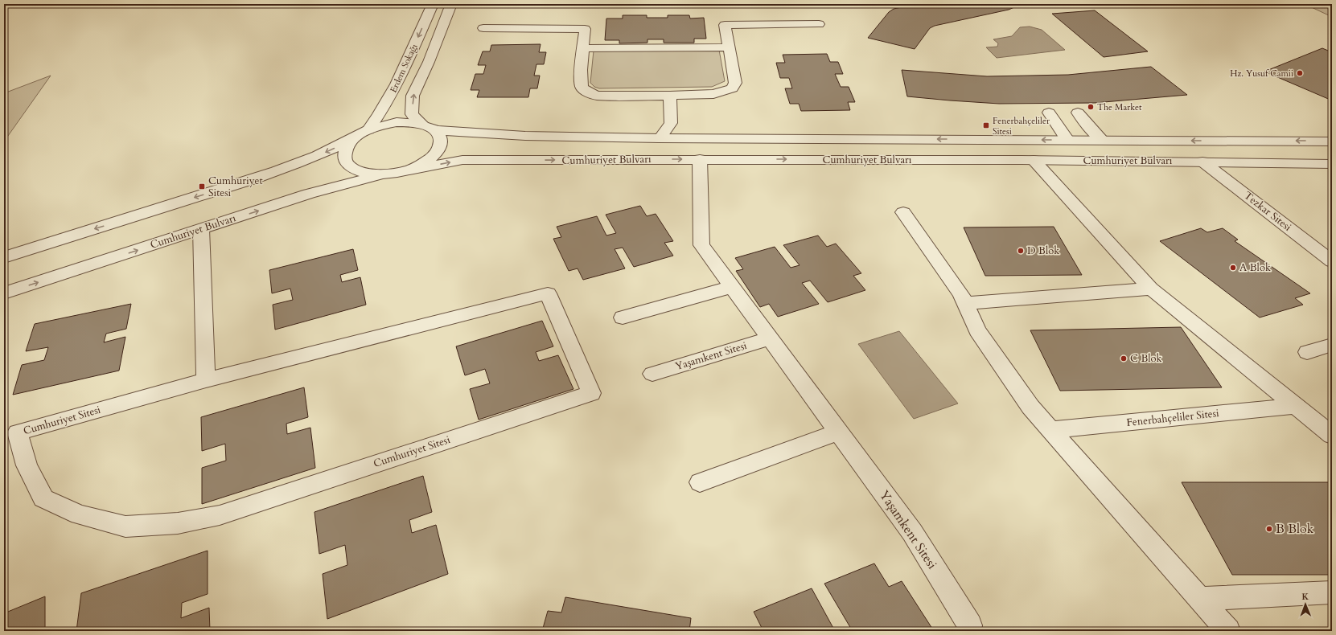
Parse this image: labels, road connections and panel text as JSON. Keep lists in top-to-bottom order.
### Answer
{
  "streets": {
    "street": [
      "Erdem Sokağı",
      "Cumhuriyet Bulvarı",
      "Tezkar Sitesi",
      "Yaşamkent Sitesi",
      "Fenerbahçeliler Sitesi",
      "Cumhuriyet Sitesi"
    ]
  },
  "crossings": [
    ["Erdem Sokağı", "Cumhuriyet Bulvarı"],
    ["Cumhuriyet Bulvarı", "Tezkar Sitesi"],
    ["Cumhuriyet Bulvarı", "Yaşamkent Sitesi"]
  ],
  "places": {
    "other": [
      "Hz. Yusuf Camii",
      "The Market",
      "D Blok",
      "A Blok",
      "C Blok",
      "B Blok"
    ],
    "transit": ["Fenerbahçeliler Sitesi", "Cumhuriyet Sitesi"]
  },
  "north": "top"
}
